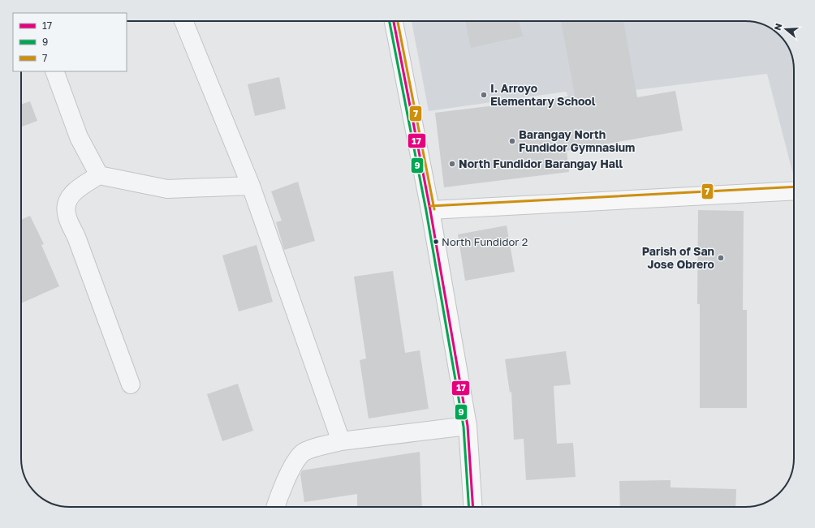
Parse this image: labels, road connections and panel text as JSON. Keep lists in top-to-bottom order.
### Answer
{
  "places": [
    "I. Arroyo Elementary School",
    "Barangay North Fundidor Gymnasium",
    "North Fundidor Barangay Hall",
    "North Fundidor 2",
    "Parish of San Jose Obrero"
  ],
  "lines": ["transit line 17", "transit line 9", "transit line 7"],
  "legend": ["17", "9", "7"],
  "north": "left"
}
